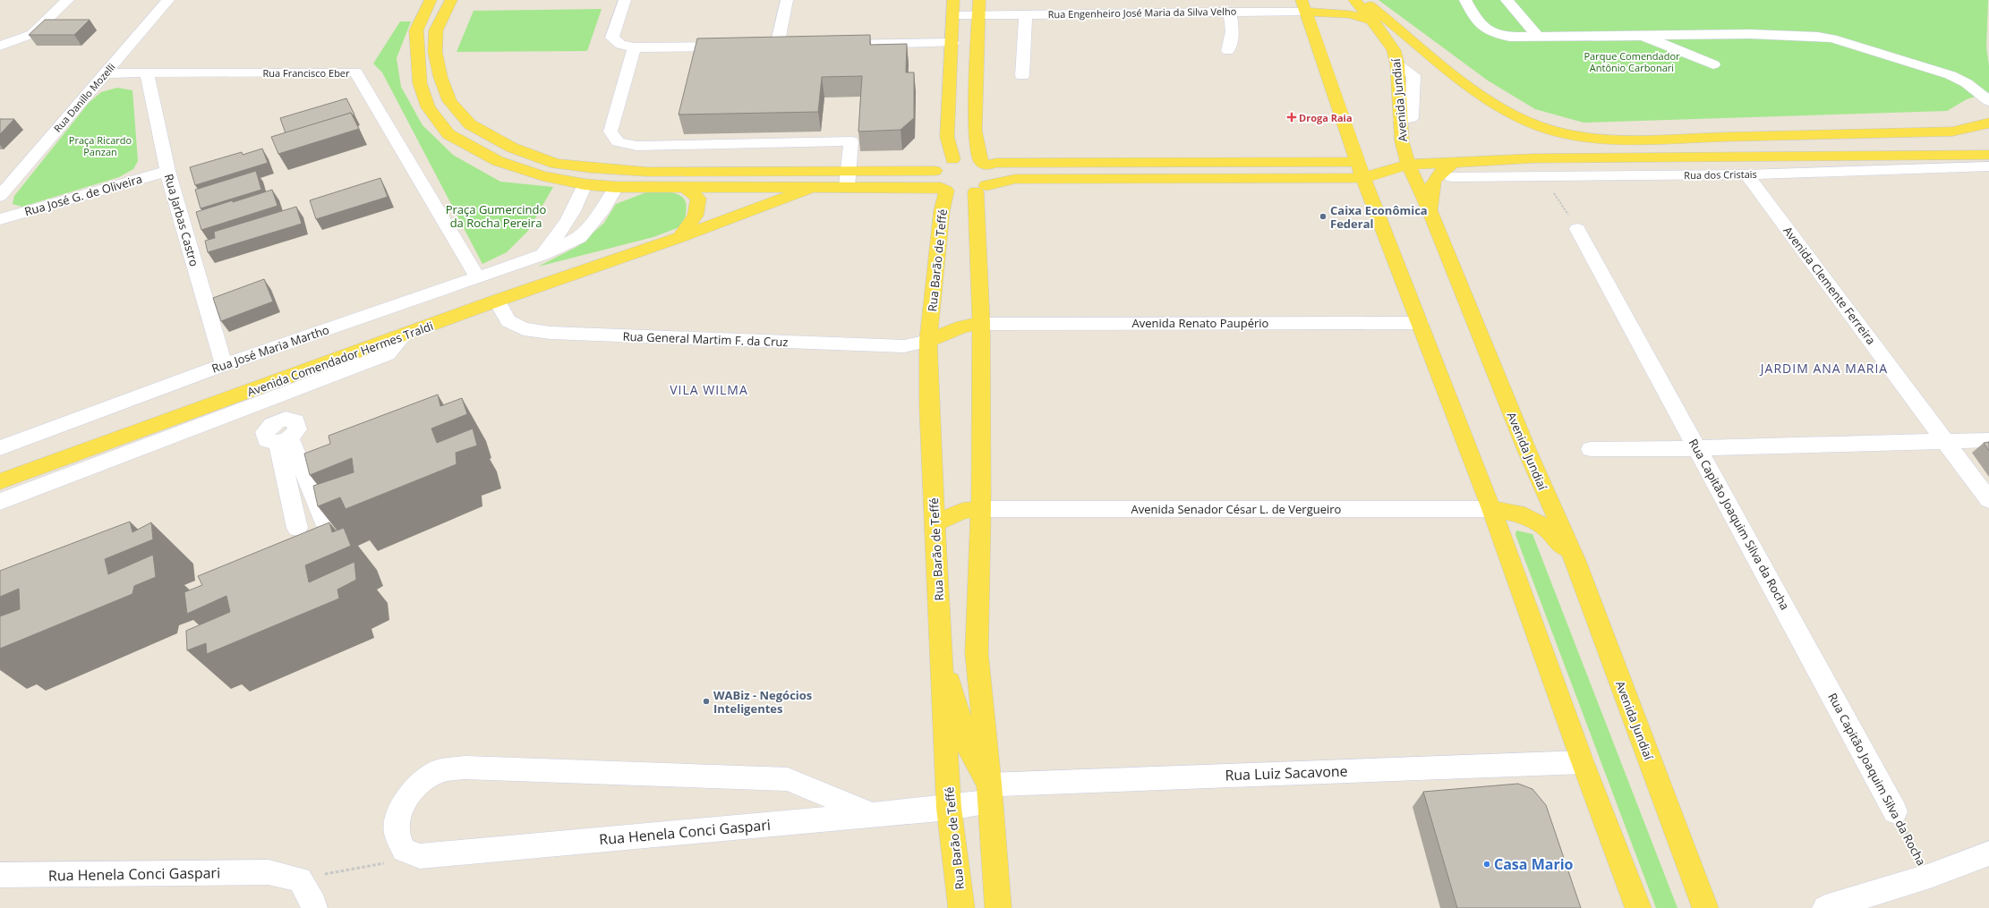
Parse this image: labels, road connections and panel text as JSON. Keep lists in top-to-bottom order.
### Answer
{
  "streets": {
    "main road": ["Avenida Jundiaí", "Rua Barão de Teffé", "Avenida Comendador Hermes Traldi"],
    "street": [
      "Rua Engenheiro José Maria da Silva Velho",
      "Rua Francisco Eber",
      "Rua Danillo Mozelli",
      "Rua dos Cristais",
      "Rua José G. de Oliveira",
      "Rua Jarbas Castro",
      "Avenida Clemente Ferreira",
      "Avenida Renato Paupério",
      "Rua General Martim F. da Cruz",
      "Rua José Maria Martho",
      "Avenida Senador César L. de Vergueiro",
      "Rua Capitão Joaquim Silva da Rocha",
      "Rua Luiz Sacavone",
      "Rua Henela Conci Gaspari"
    ]
  },
  "crossings": [
    ["Rua Francisco Eber", "Rua Danillo Mozelli"],
    ["Rua Francisco Eber", "Rua Jarbas Castro"],
    ["Rua Francisco Eber", "Rua José Maria Martho"],
    ["Rua dos Cristais", "Avenida Clemente Ferreira"],
    ["Rua José G. de Oliveira", "Rua Jarbas Castro"],
    ["Rua Jarbas Castro", "Rua José Maria Martho"],
    ["Rua Barão de Teffé", "Rua General Martim F. da Cruz"],
    ["Rua Barão de Teffé", "Rua Luiz Sacavone"],
    ["Rua Barão de Teffé", "Rua Henela Conci Gaspari"],
    ["Rua General Martim F. da Cruz", "Avenida Comendador Hermes Traldi"],
    ["Rua Luiz Sacavone", "Rua Henela Conci Gaspari"]
  ],
  "districts": ["JARDIM ANA MARIA", "VILA WILMA"],
  "parks": ["Parque Comendador Antônio Carbonari", "Praça Ricardo Panzan", "Praça Gumercindo da Rocha Pereira"],
  "places": {
    "health": ["Droga Raia"],
    "other": ["Caixa Econômica Federal", "WABiz - Negócios Inteligentes", "Casa Mario"]
  }
}
